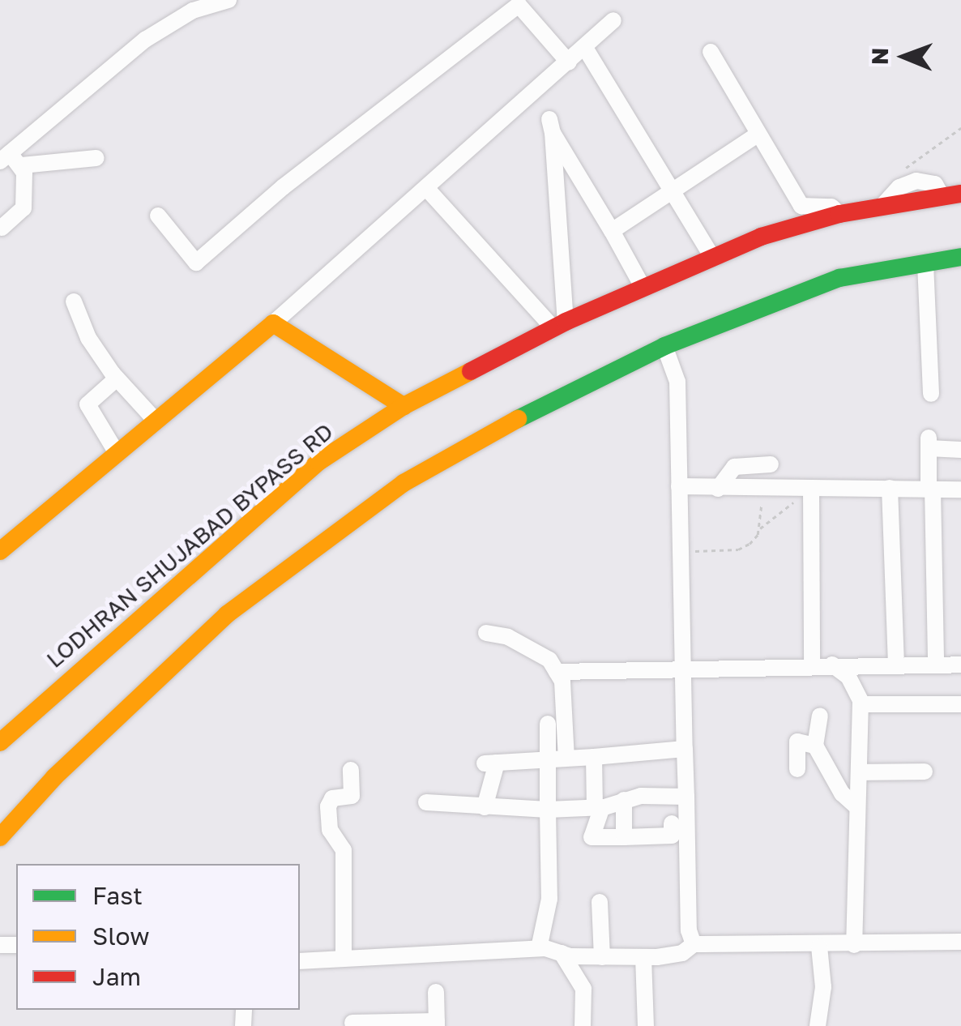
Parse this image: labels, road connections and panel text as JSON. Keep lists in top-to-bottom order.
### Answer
{
  "streets": {
    "street": ["LODHRAN SHUJABAD BYPASS RD"]
  },
  "legend": ["Fast", "Slow", "Jam"],
  "north": "left"
}
